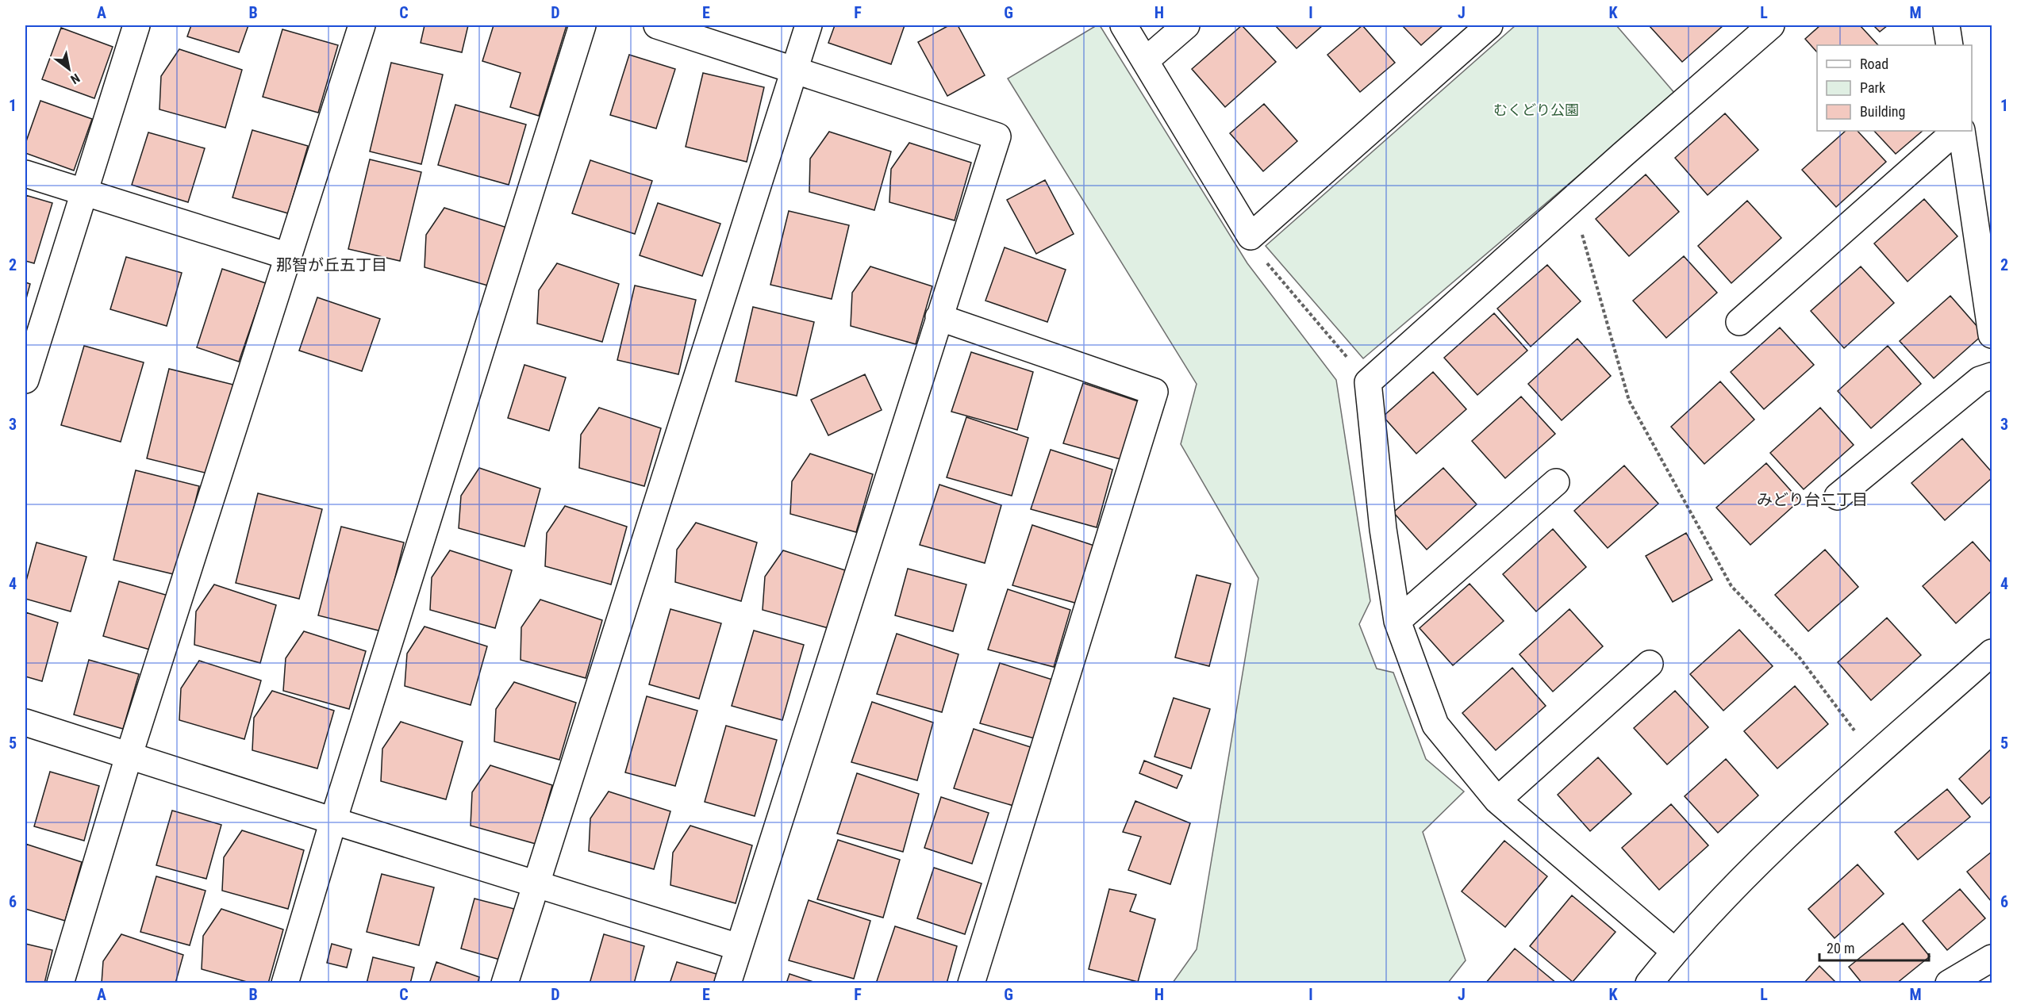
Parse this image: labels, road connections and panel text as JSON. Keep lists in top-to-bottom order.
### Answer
{
  "districts": ["那智が丘五丁目", "みどり台二丁目"],
  "parks": ["むくどり公園"],
  "legend": ["Road", "Park", "Building"],
  "scale_bar": "20 m",
  "north": "bottom right",
  "grid": {
    "columns": [
      "A",
      "B",
      "C",
      "D",
      "E",
      "F",
      "G",
      "H",
      "I",
      "J",
      "K",
      "L",
      "M"
    ],
    "rows": [
      "1",
      "2",
      "3",
      "4",
      "5",
      "6"
    ]
  }
}
